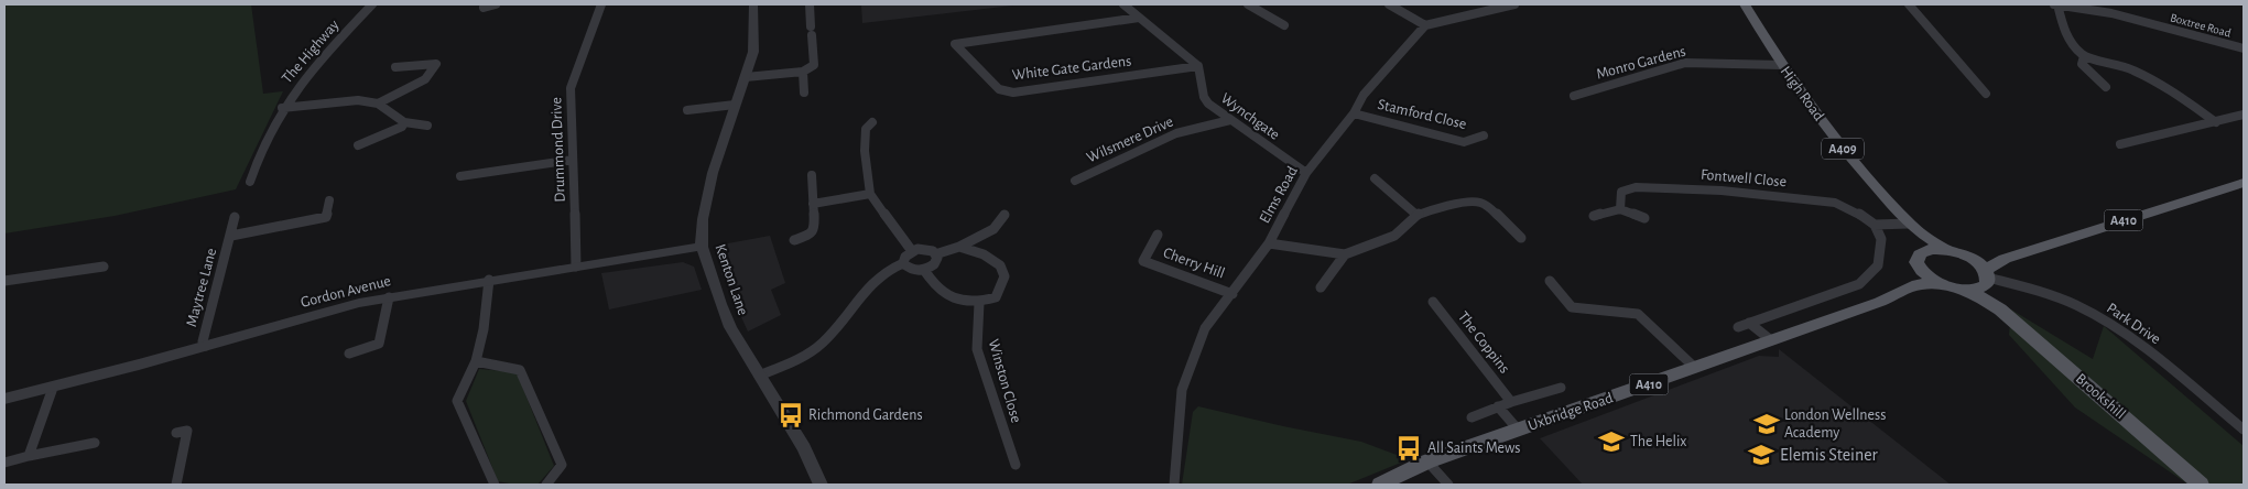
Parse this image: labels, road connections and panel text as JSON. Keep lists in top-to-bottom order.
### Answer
{
  "streets": {
    "main road": [
      "High Road",
      "A409",
      "A410",
      "Brookshill",
      "Uxbridge Road"
    ],
    "street": [
      "Boxtree Road",
      "The Highway",
      "Monro Gardens",
      "White Gate Gardens",
      "Stamford Close",
      "Wynchgate",
      "Wilsmere Drive",
      "Drummond Drive",
      "Fontwell Close",
      "Elms Road",
      "Cherry Hill",
      "Kenton Lane",
      "Maytree Lane",
      "Gordon Avenue",
      "Park Drive",
      "The Coppins",
      "Winston Close"
    ]
  },
  "crossings": [
    ["Monro Gardens", "High Road"],
    ["White Gate Gardens", "Wynchgate"],
    ["Stamford Close", "Elms Road"],
    ["Wynchgate", "Wilsmere Drive"],
    ["Wynchgate", "Elms Road"],
    ["Drummond Drive", "Gordon Avenue"],
    ["Elms Road", "Cherry Hill"],
    ["A410", "Park Drive"],
    ["A410", "Brookshill"],
    ["Kenton Lane", "Gordon Avenue"],
    ["Maytree Lane", "Gordon Avenue"],
    ["Park Drive", "Brookshill"],
    ["Brookshill", "Uxbridge Road"]
  ],
  "places": {
    "bus stop": ["Richmond Gardens", "All Saints Mews"],
    "school or university": ["London Wellness Academy", "The Helix", "Elemis Steiner"]
  }
}
